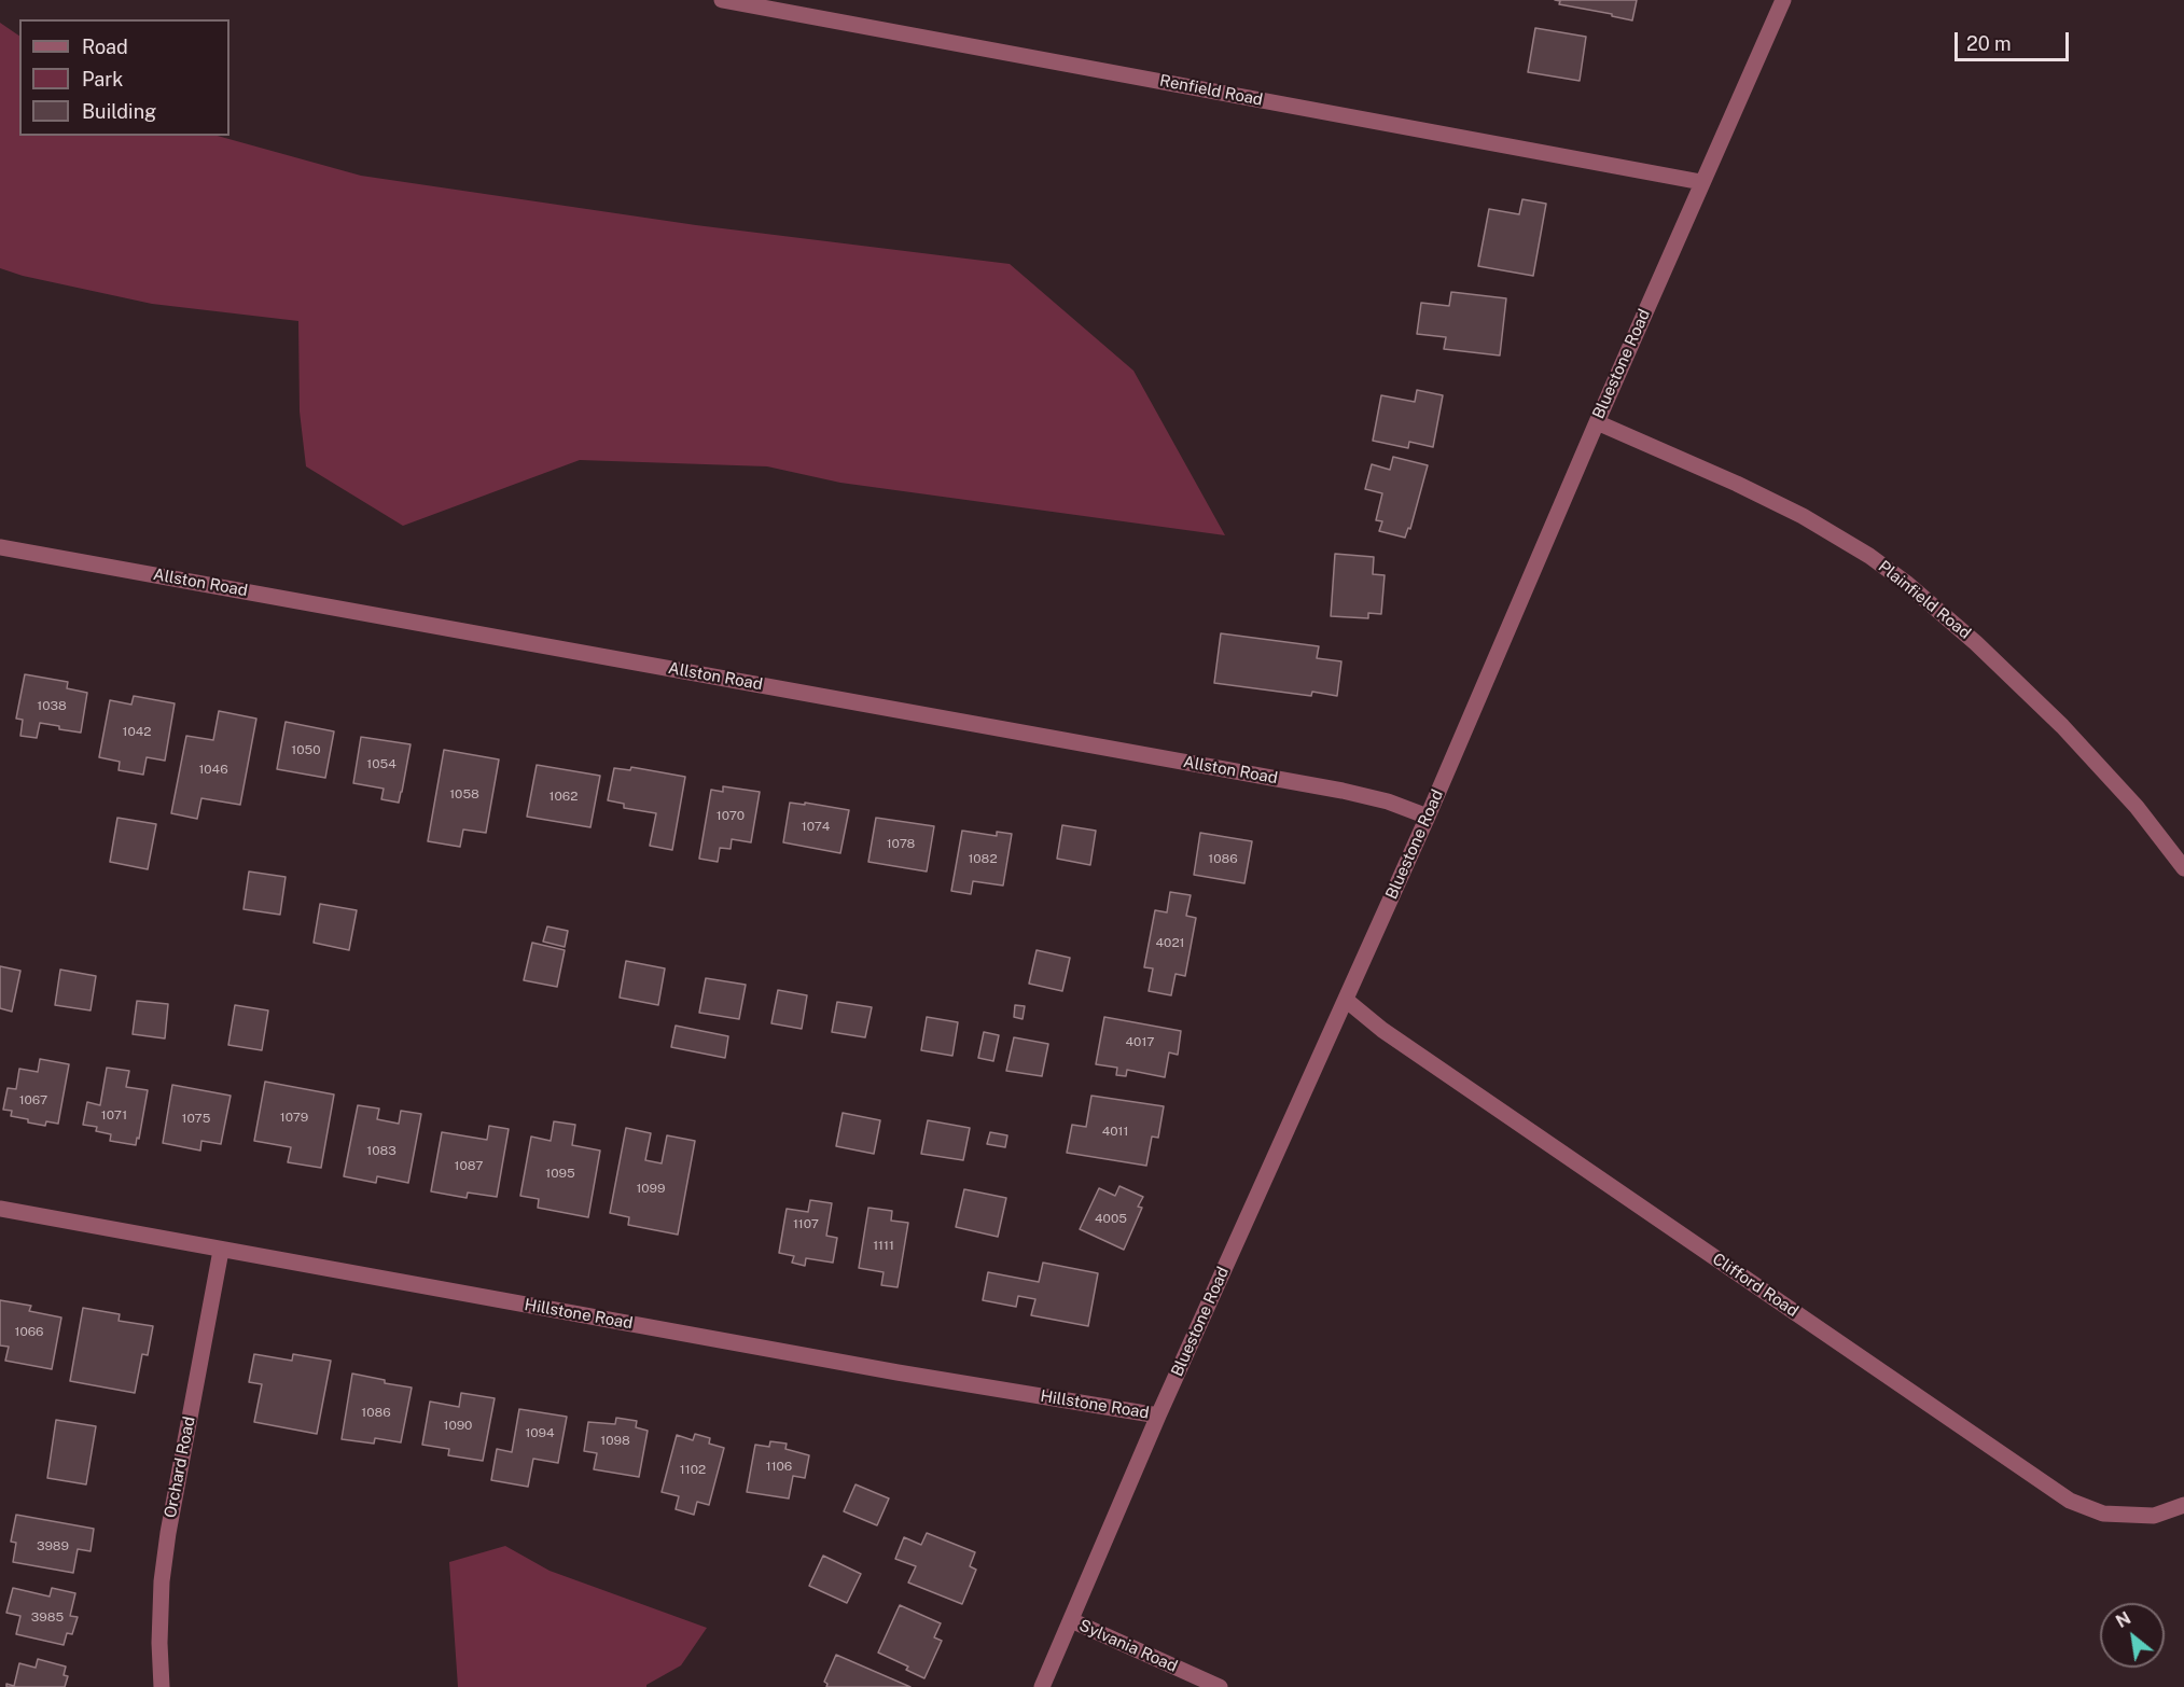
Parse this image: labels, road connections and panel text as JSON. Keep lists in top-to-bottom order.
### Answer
{
  "streets": {
    "street": [
      "Renfield Road",
      "Bluestone Road",
      "Allston Road",
      "Plainfield Road",
      "Clifford Road",
      "Hillstone Road",
      "Orchard Road",
      "Sylvania Road"
    ]
  },
  "crossings": [
    ["Renfield Road", "Bluestone Road"],
    ["Bluestone Road", "Allston Road"],
    ["Bluestone Road", "Plainfield Road"],
    ["Bluestone Road", "Clifford Road"],
    ["Bluestone Road", "Hillstone Road"],
    ["Bluestone Road", "Sylvania Road"],
    ["Hillstone Road", "Orchard Road"]
  ],
  "house_numbers": [
    "1038",
    "1042",
    "1050",
    "1054",
    "1046",
    "1058",
    "1062",
    "1070",
    "1074",
    "1078",
    "1082",
    "1086",
    "4021",
    "4017",
    "1067",
    "1071",
    "1079",
    "1075",
    "4011",
    "1083",
    "1087",
    "1095",
    "1099",
    "4005",
    "1107",
    "1111",
    "1066",
    "1086",
    "1090",
    "1094",
    "1098",
    "1106",
    "1102",
    "3989",
    "3985"
  ],
  "legend": ["Road", "Park", "Building"],
  "scale_bar": "20 m",
  "north": "top left"
}
